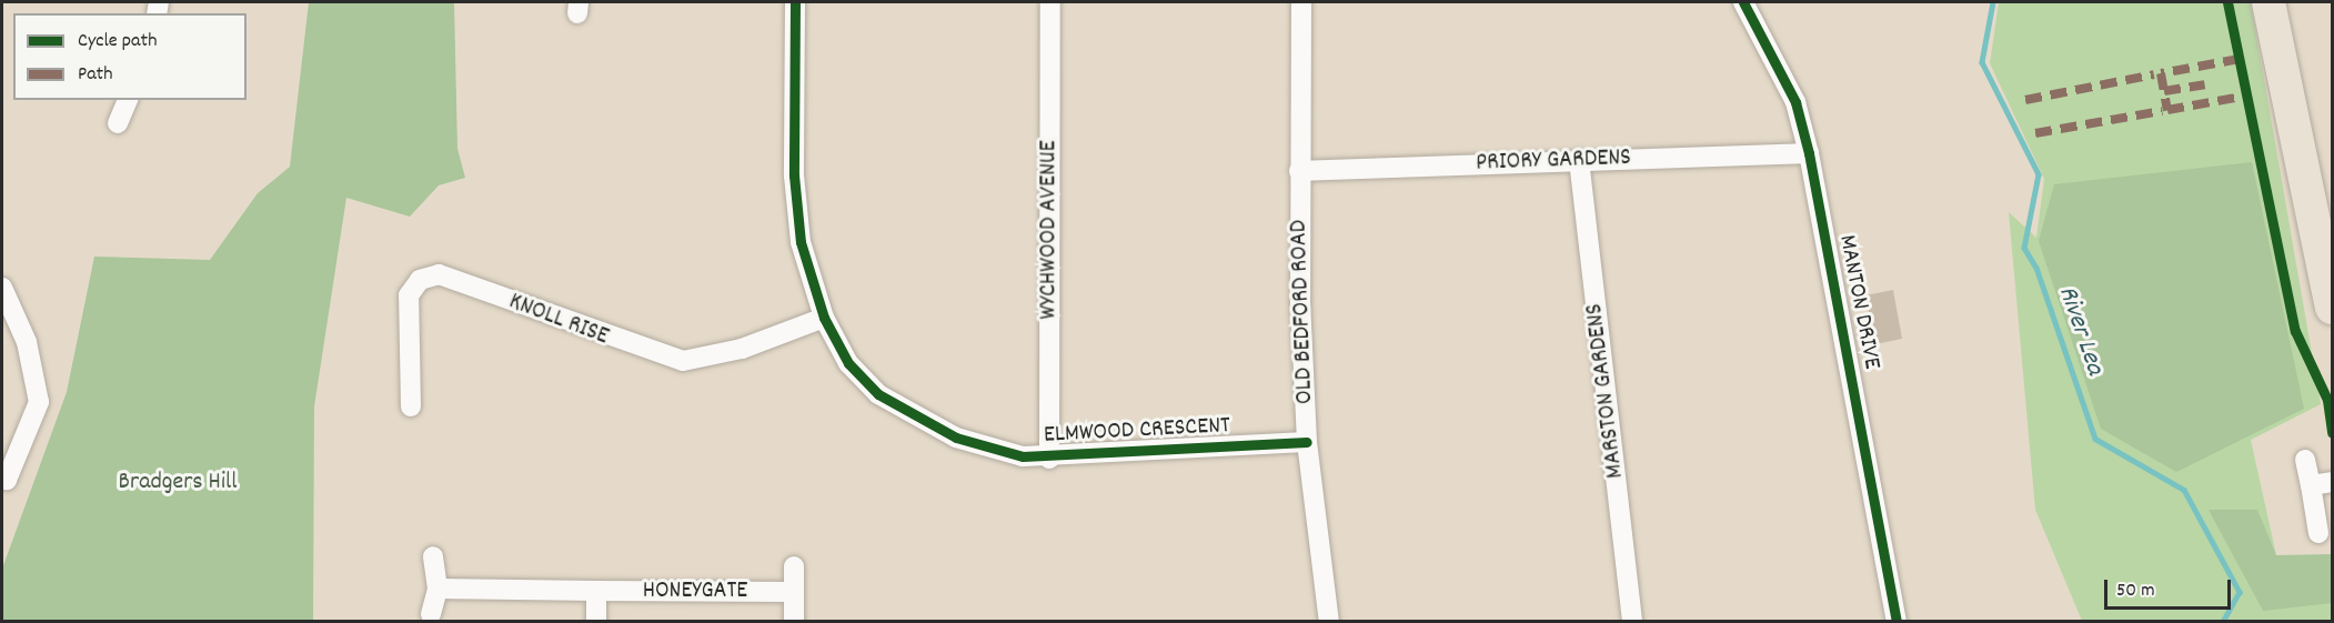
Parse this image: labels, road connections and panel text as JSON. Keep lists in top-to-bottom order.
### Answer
{
  "streets": {
    "street": [
      "PRIORY GARDENS",
      "WYCHWOOD AVENUE",
      "MANTON DRIVE",
      "OLD BEDFORD ROAD",
      "KNOLL RISE",
      "MARSTON GARDENS",
      "ELMWOOD CRESCENT",
      "HONEYGATE"
    ]
  },
  "crossings": [
    ["PRIORY GARDENS", "MANTON DRIVE"],
    ["PRIORY GARDENS", "OLD BEDFORD ROAD"],
    ["PRIORY GARDENS", "MARSTON GARDENS"],
    ["WYCHWOOD AVENUE", "ELMWOOD CRESCENT"],
    ["OLD BEDFORD ROAD", "ELMWOOD CRESCENT"],
    ["KNOLL RISE", "ELMWOOD CRESCENT"]
  ],
  "water": ["River Lea"],
  "parks": ["Bradgers Hill"],
  "legend": ["Cycle path", "Path"],
  "scale_bar": "50 m"
}
